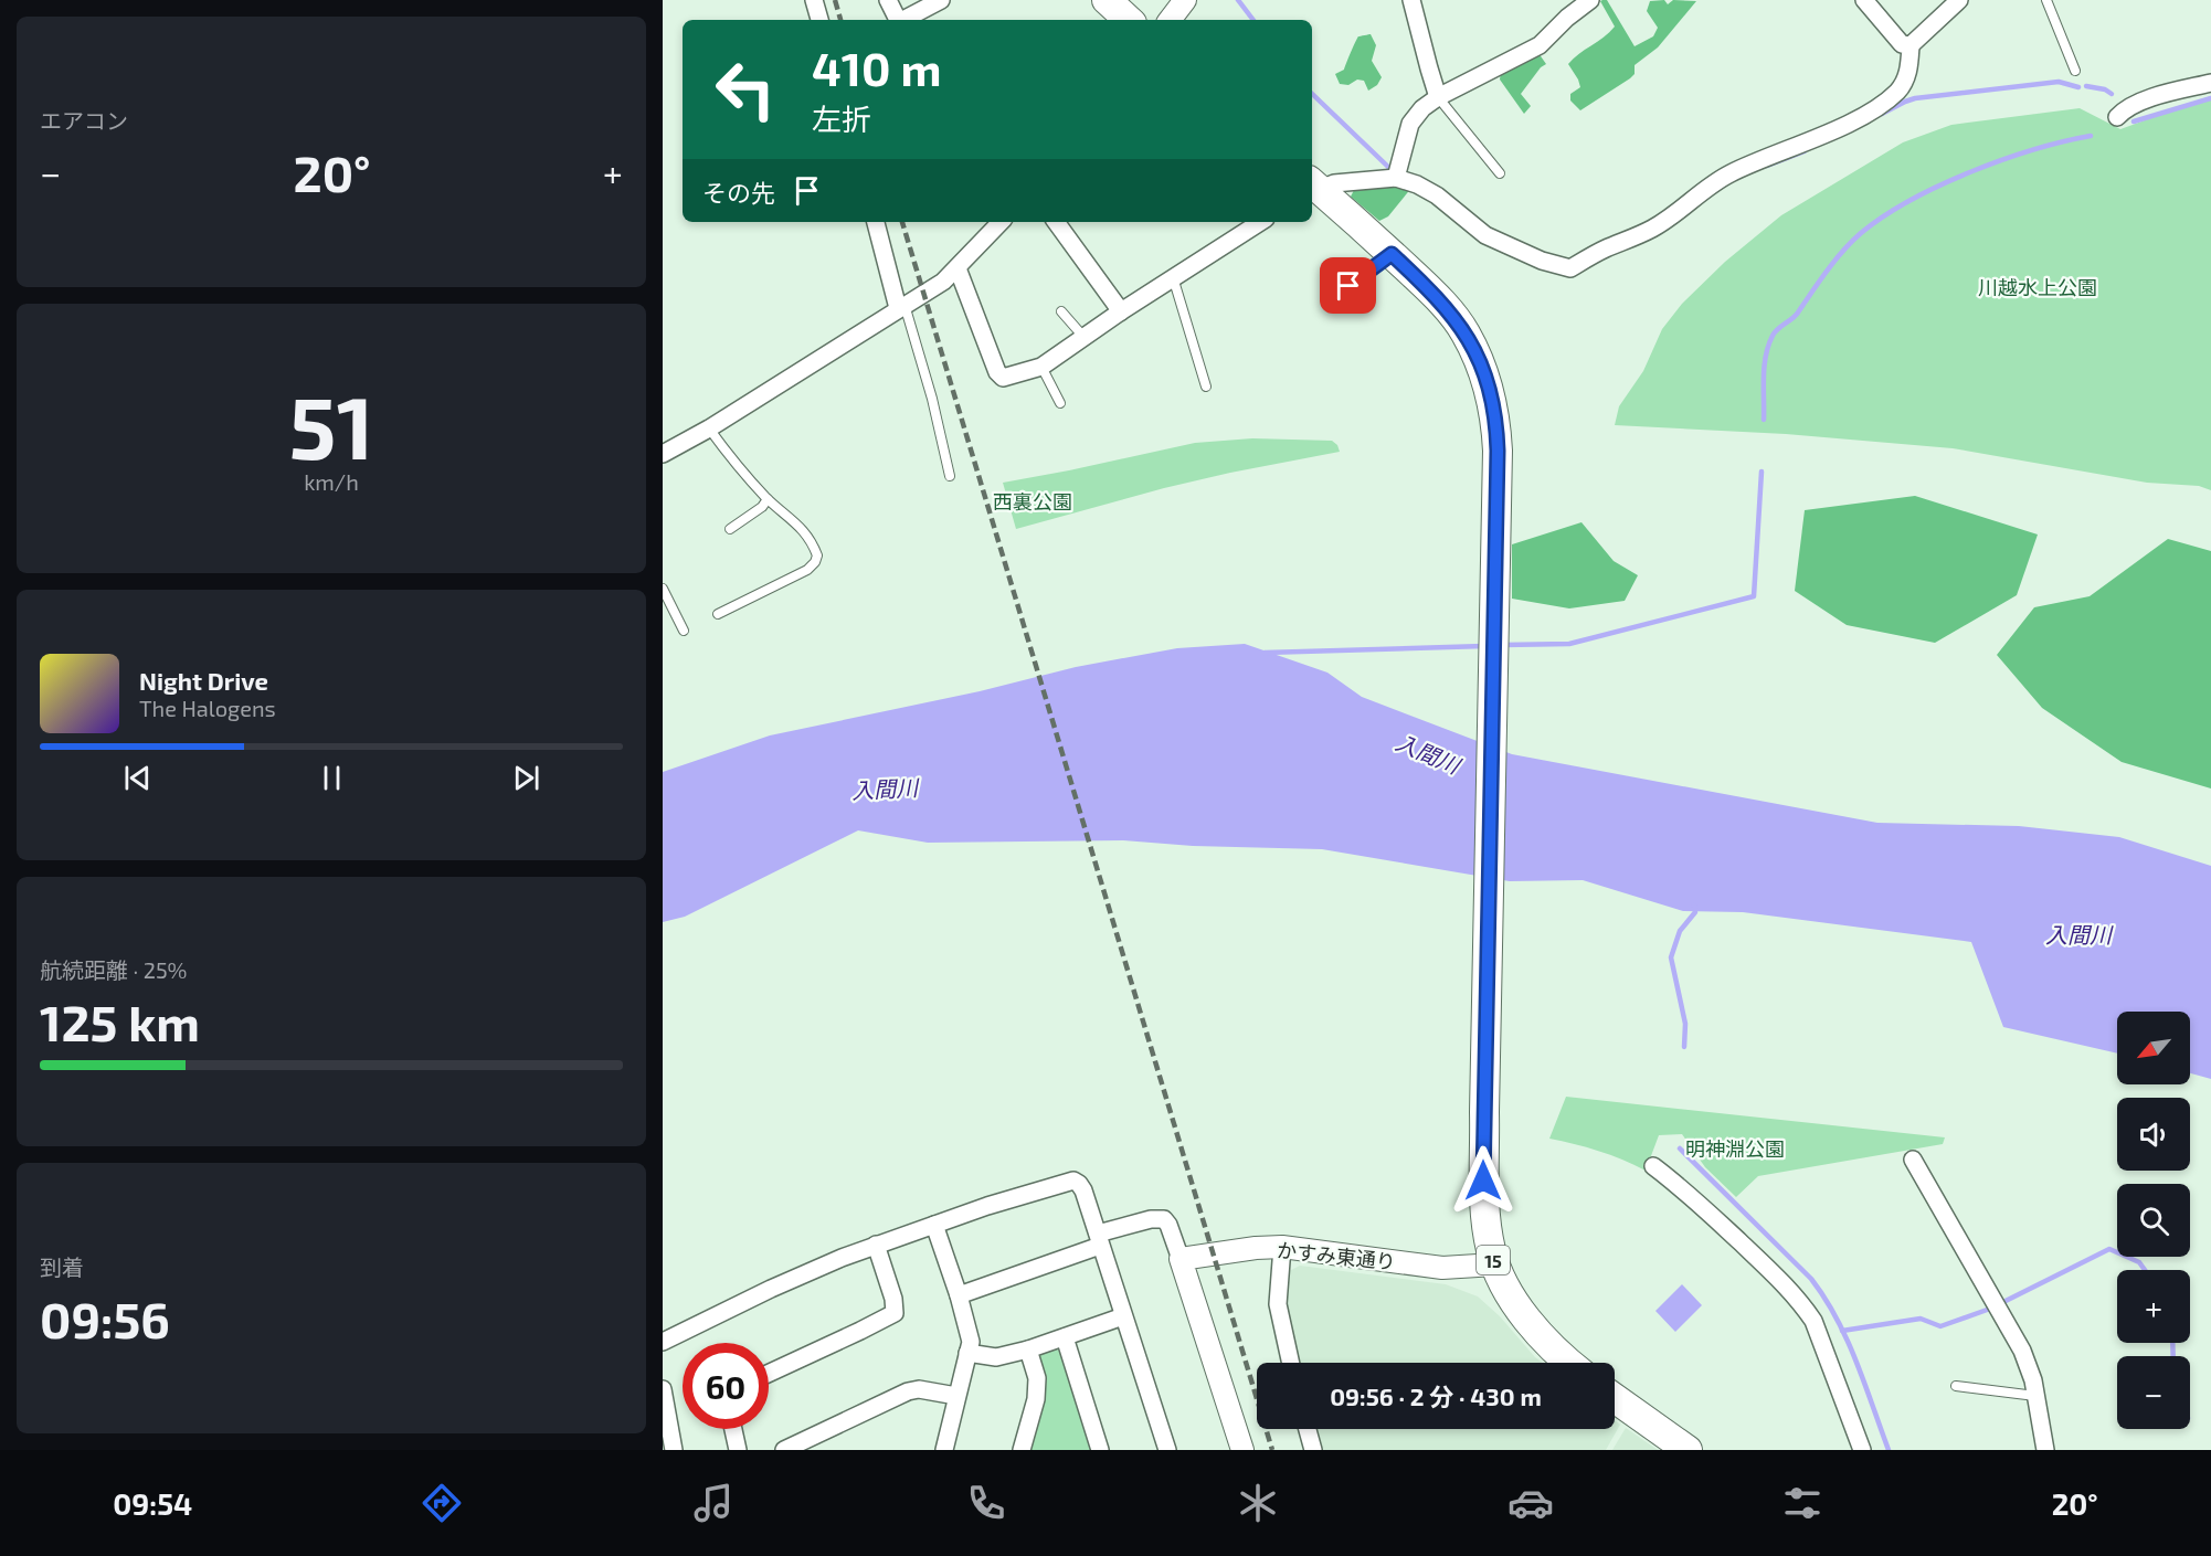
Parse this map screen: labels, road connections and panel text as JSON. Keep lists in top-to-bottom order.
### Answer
{
  "streets": {
    "main road": ["15"],
    "street": ["かすみ東通り"]
  },
  "crossings": [
    ["かすみ東通り", "15"]
  ],
  "water": ["入間川"],
  "parks": ["川越水上公園", "西裏公園", "明神淵公園"],
  "north": "bottom left",
  "page": {
    "tile": [
      "エアコン",
      ["51", "km/h"],
      ["航続距離 · 25%", "125 km"],
      ["到着", "09:56"]
    ],
    "turn": ["410 m", "左折"],
    "heat": ["−", "20°", "+"],
    "then": "その先",
    "song": ["Night Drive", "The Halogens"],
    "map_buttons": ["+", "−"],
    "limit": "60",
    "trip": "09:56 · 2 分 · 430 m",
    "tabs": ["09:54", "20°"]
  }
}
